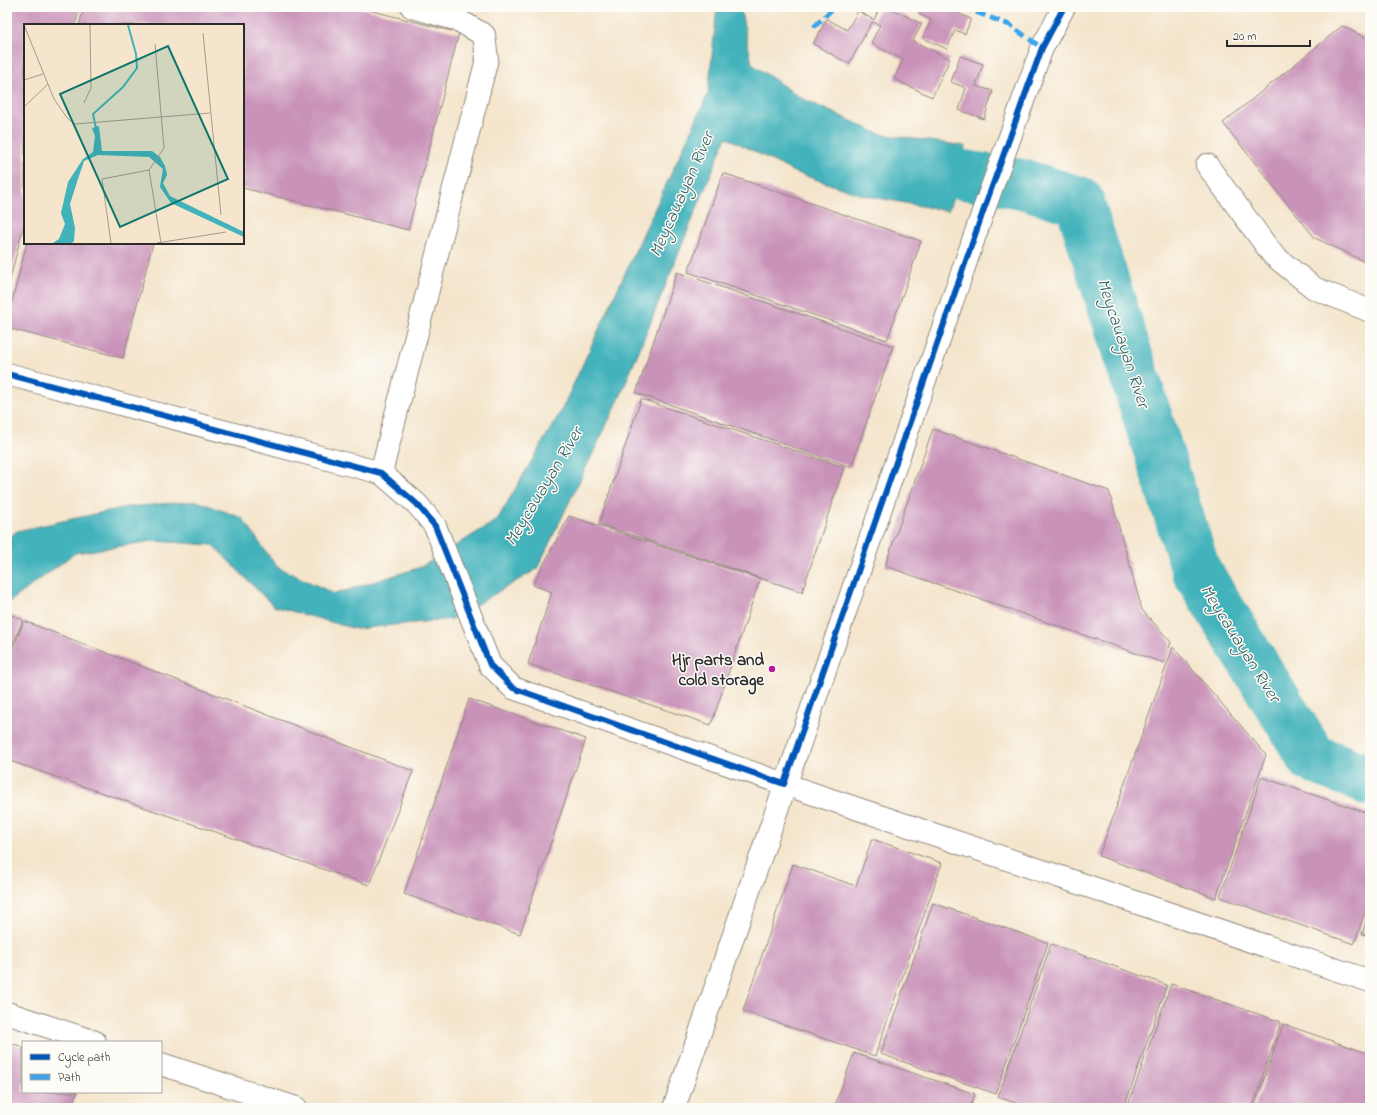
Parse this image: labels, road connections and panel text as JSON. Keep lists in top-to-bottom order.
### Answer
{
  "water": ["Meycauayan River"],
  "places": ["Hjr parts and cold storage"],
  "legend": ["Cycle path", "Path"],
  "scale_bar": "20 m"
}
